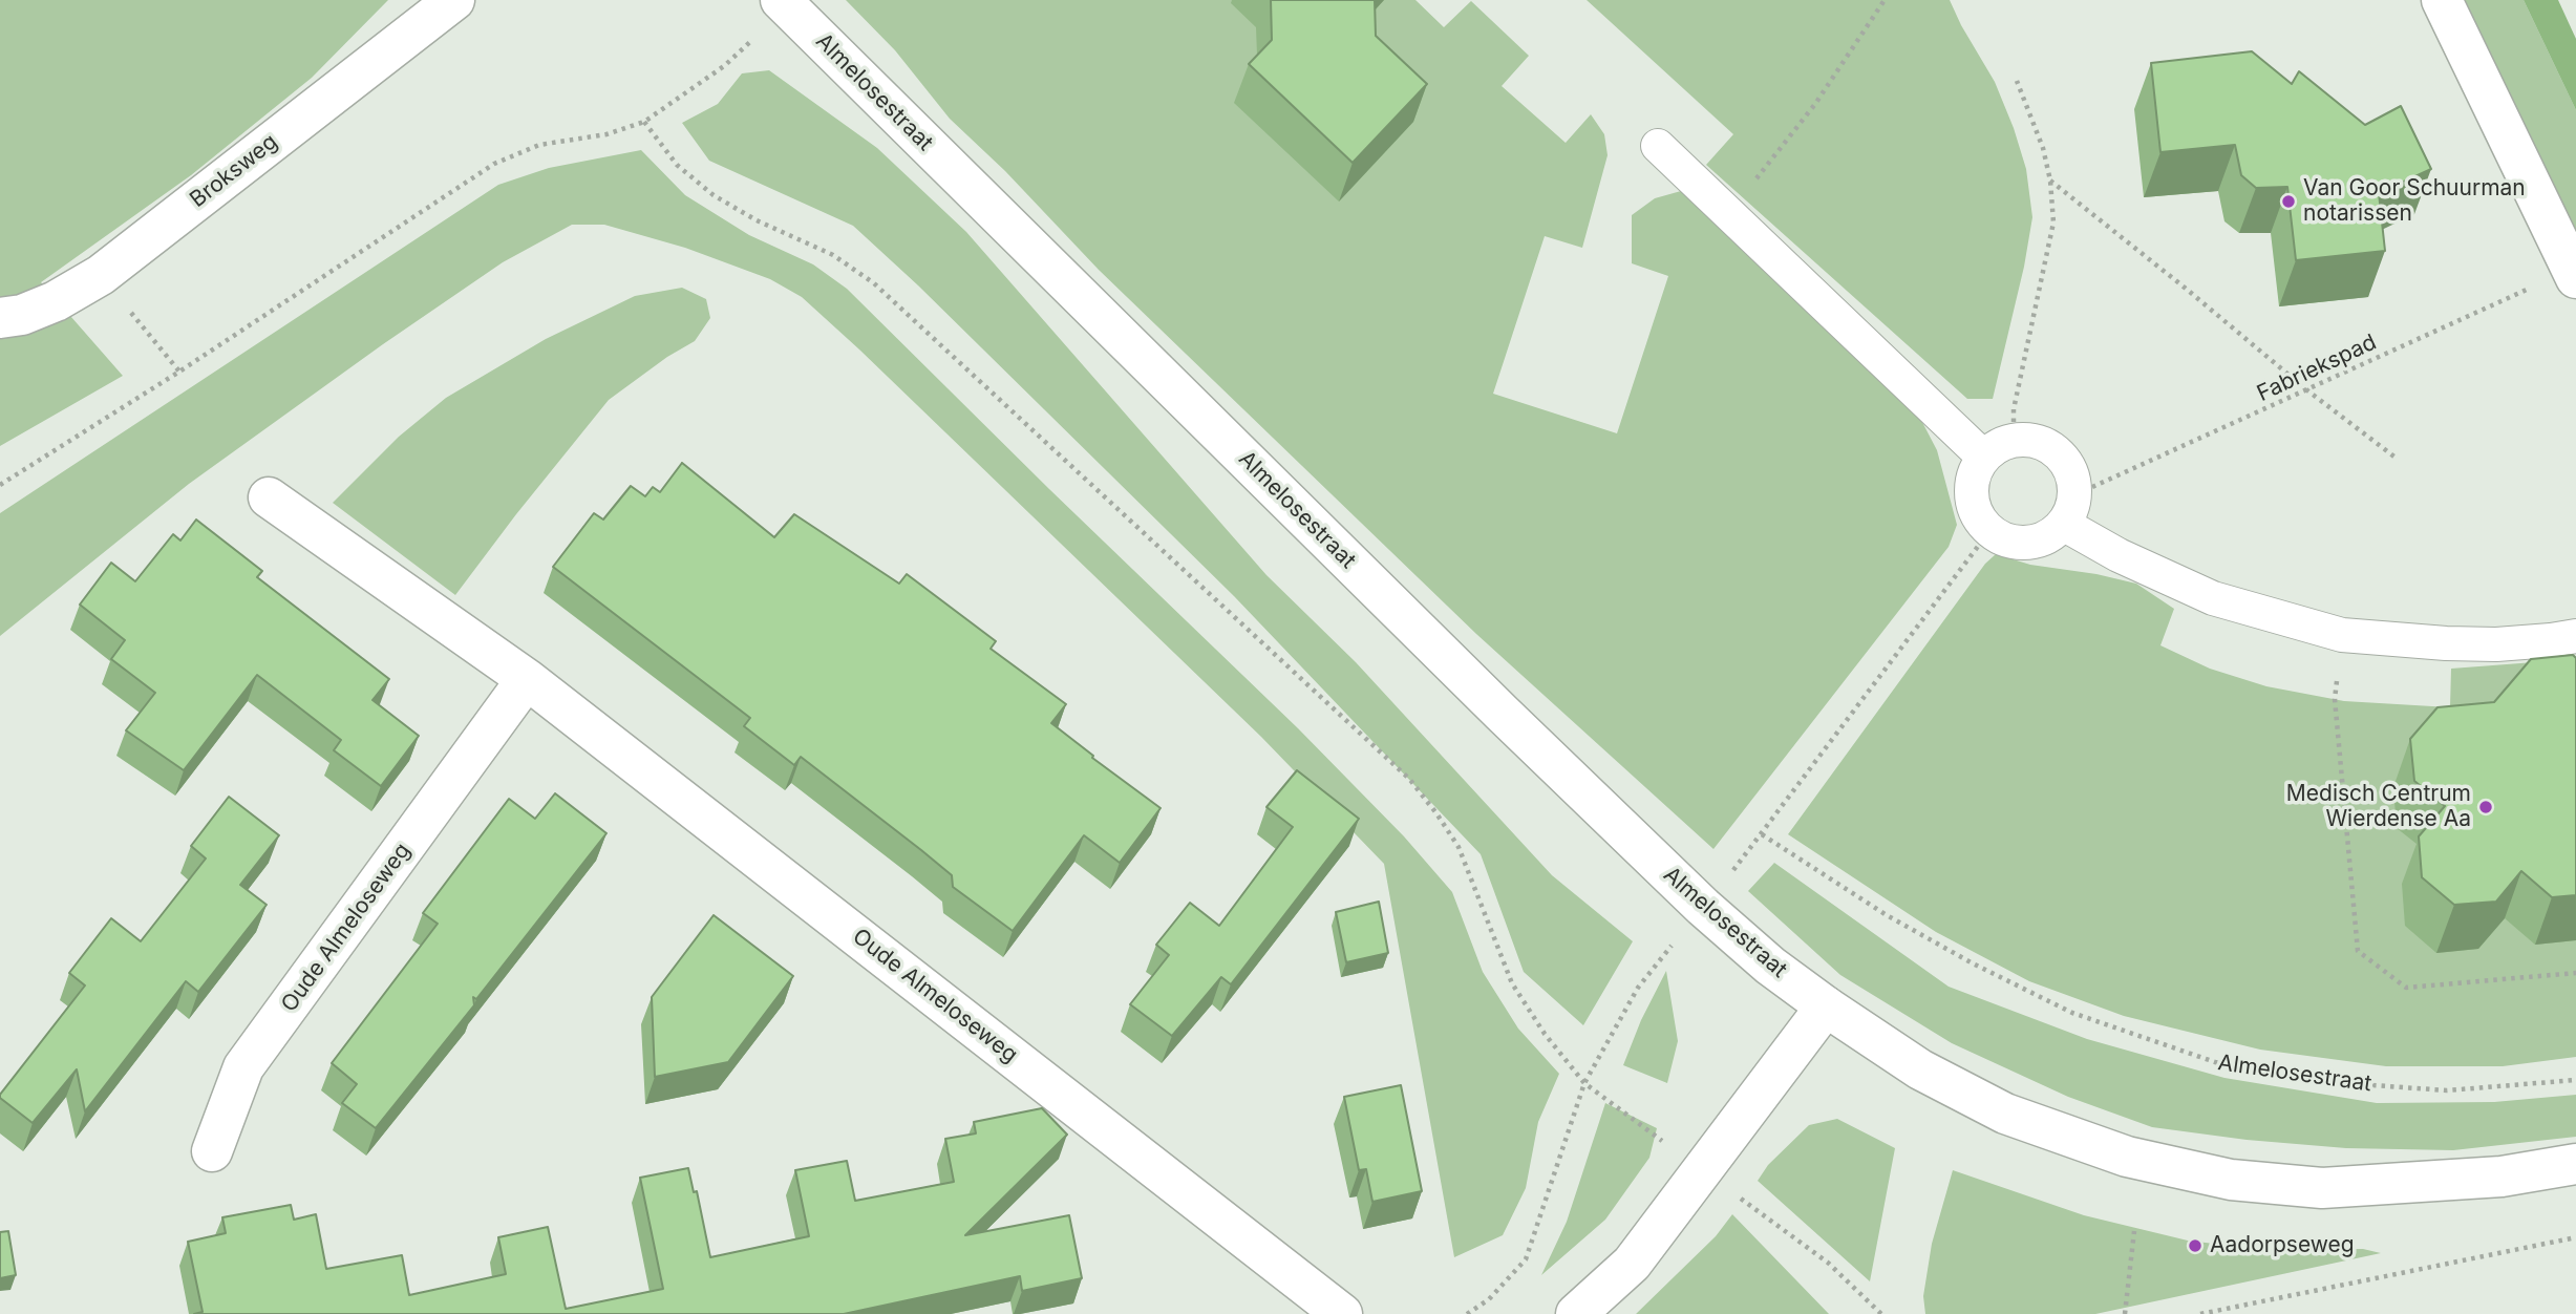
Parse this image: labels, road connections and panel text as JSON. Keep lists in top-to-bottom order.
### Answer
{
  "streets": {
    "street": ["Almelosestraat", "Broksweg", "Oude Almeloseweg"],
    "path": ["Fabriekspad"]
  },
  "places": ["Van Goor Schuurman notarissen", "Medisch Centrum Wierdense Aa", "Aadorpseweg"]
}
